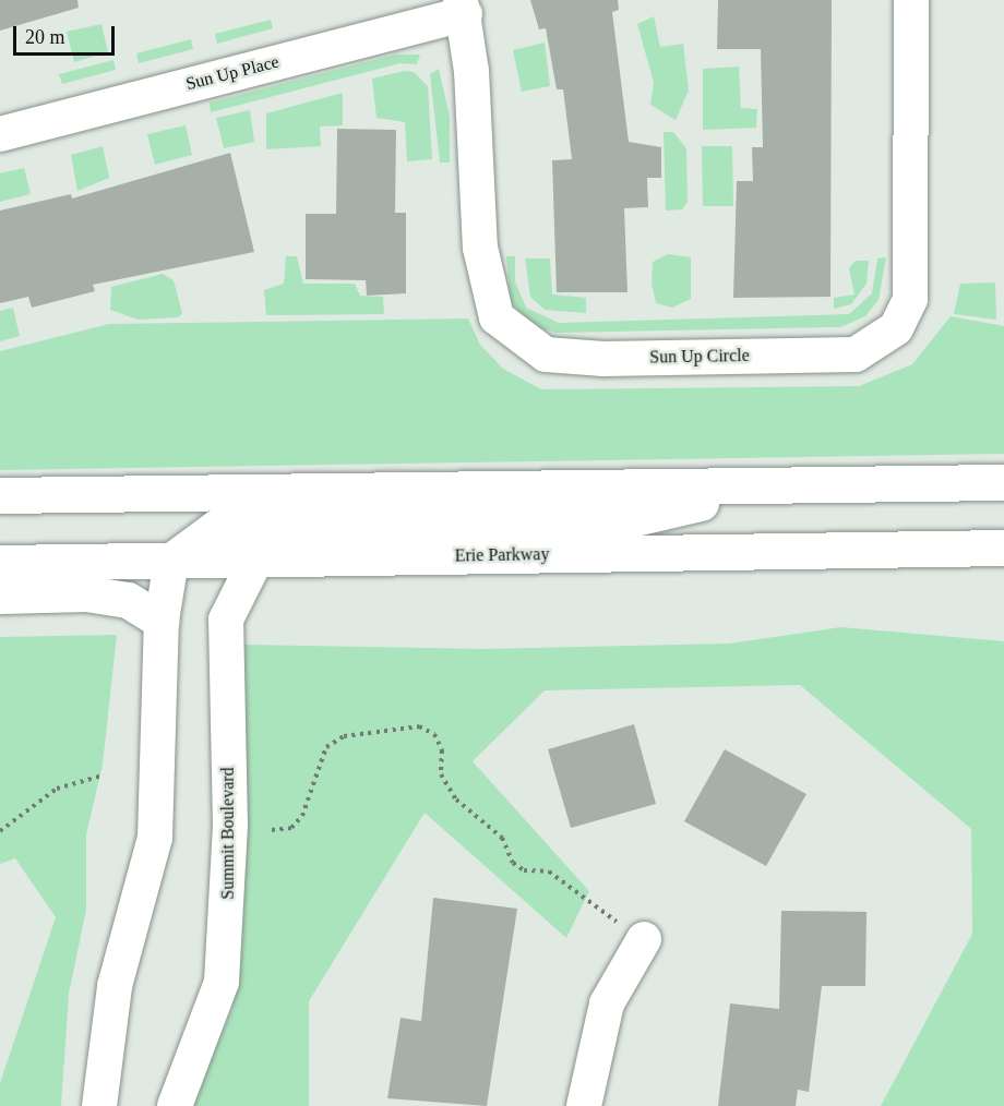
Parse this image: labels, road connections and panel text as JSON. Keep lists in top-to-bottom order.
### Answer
{
  "streets": {
    "main road": ["Erie Parkway"],
    "street": ["Sun Up Place", "Sun Up Circle", "Summit Boulevard"]
  },
  "crossings": [
    ["Sun Up Place", "Sun Up Circle"],
    ["Erie Parkway", "Summit Boulevard"]
  ],
  "scale_bar": "20 m"
}
